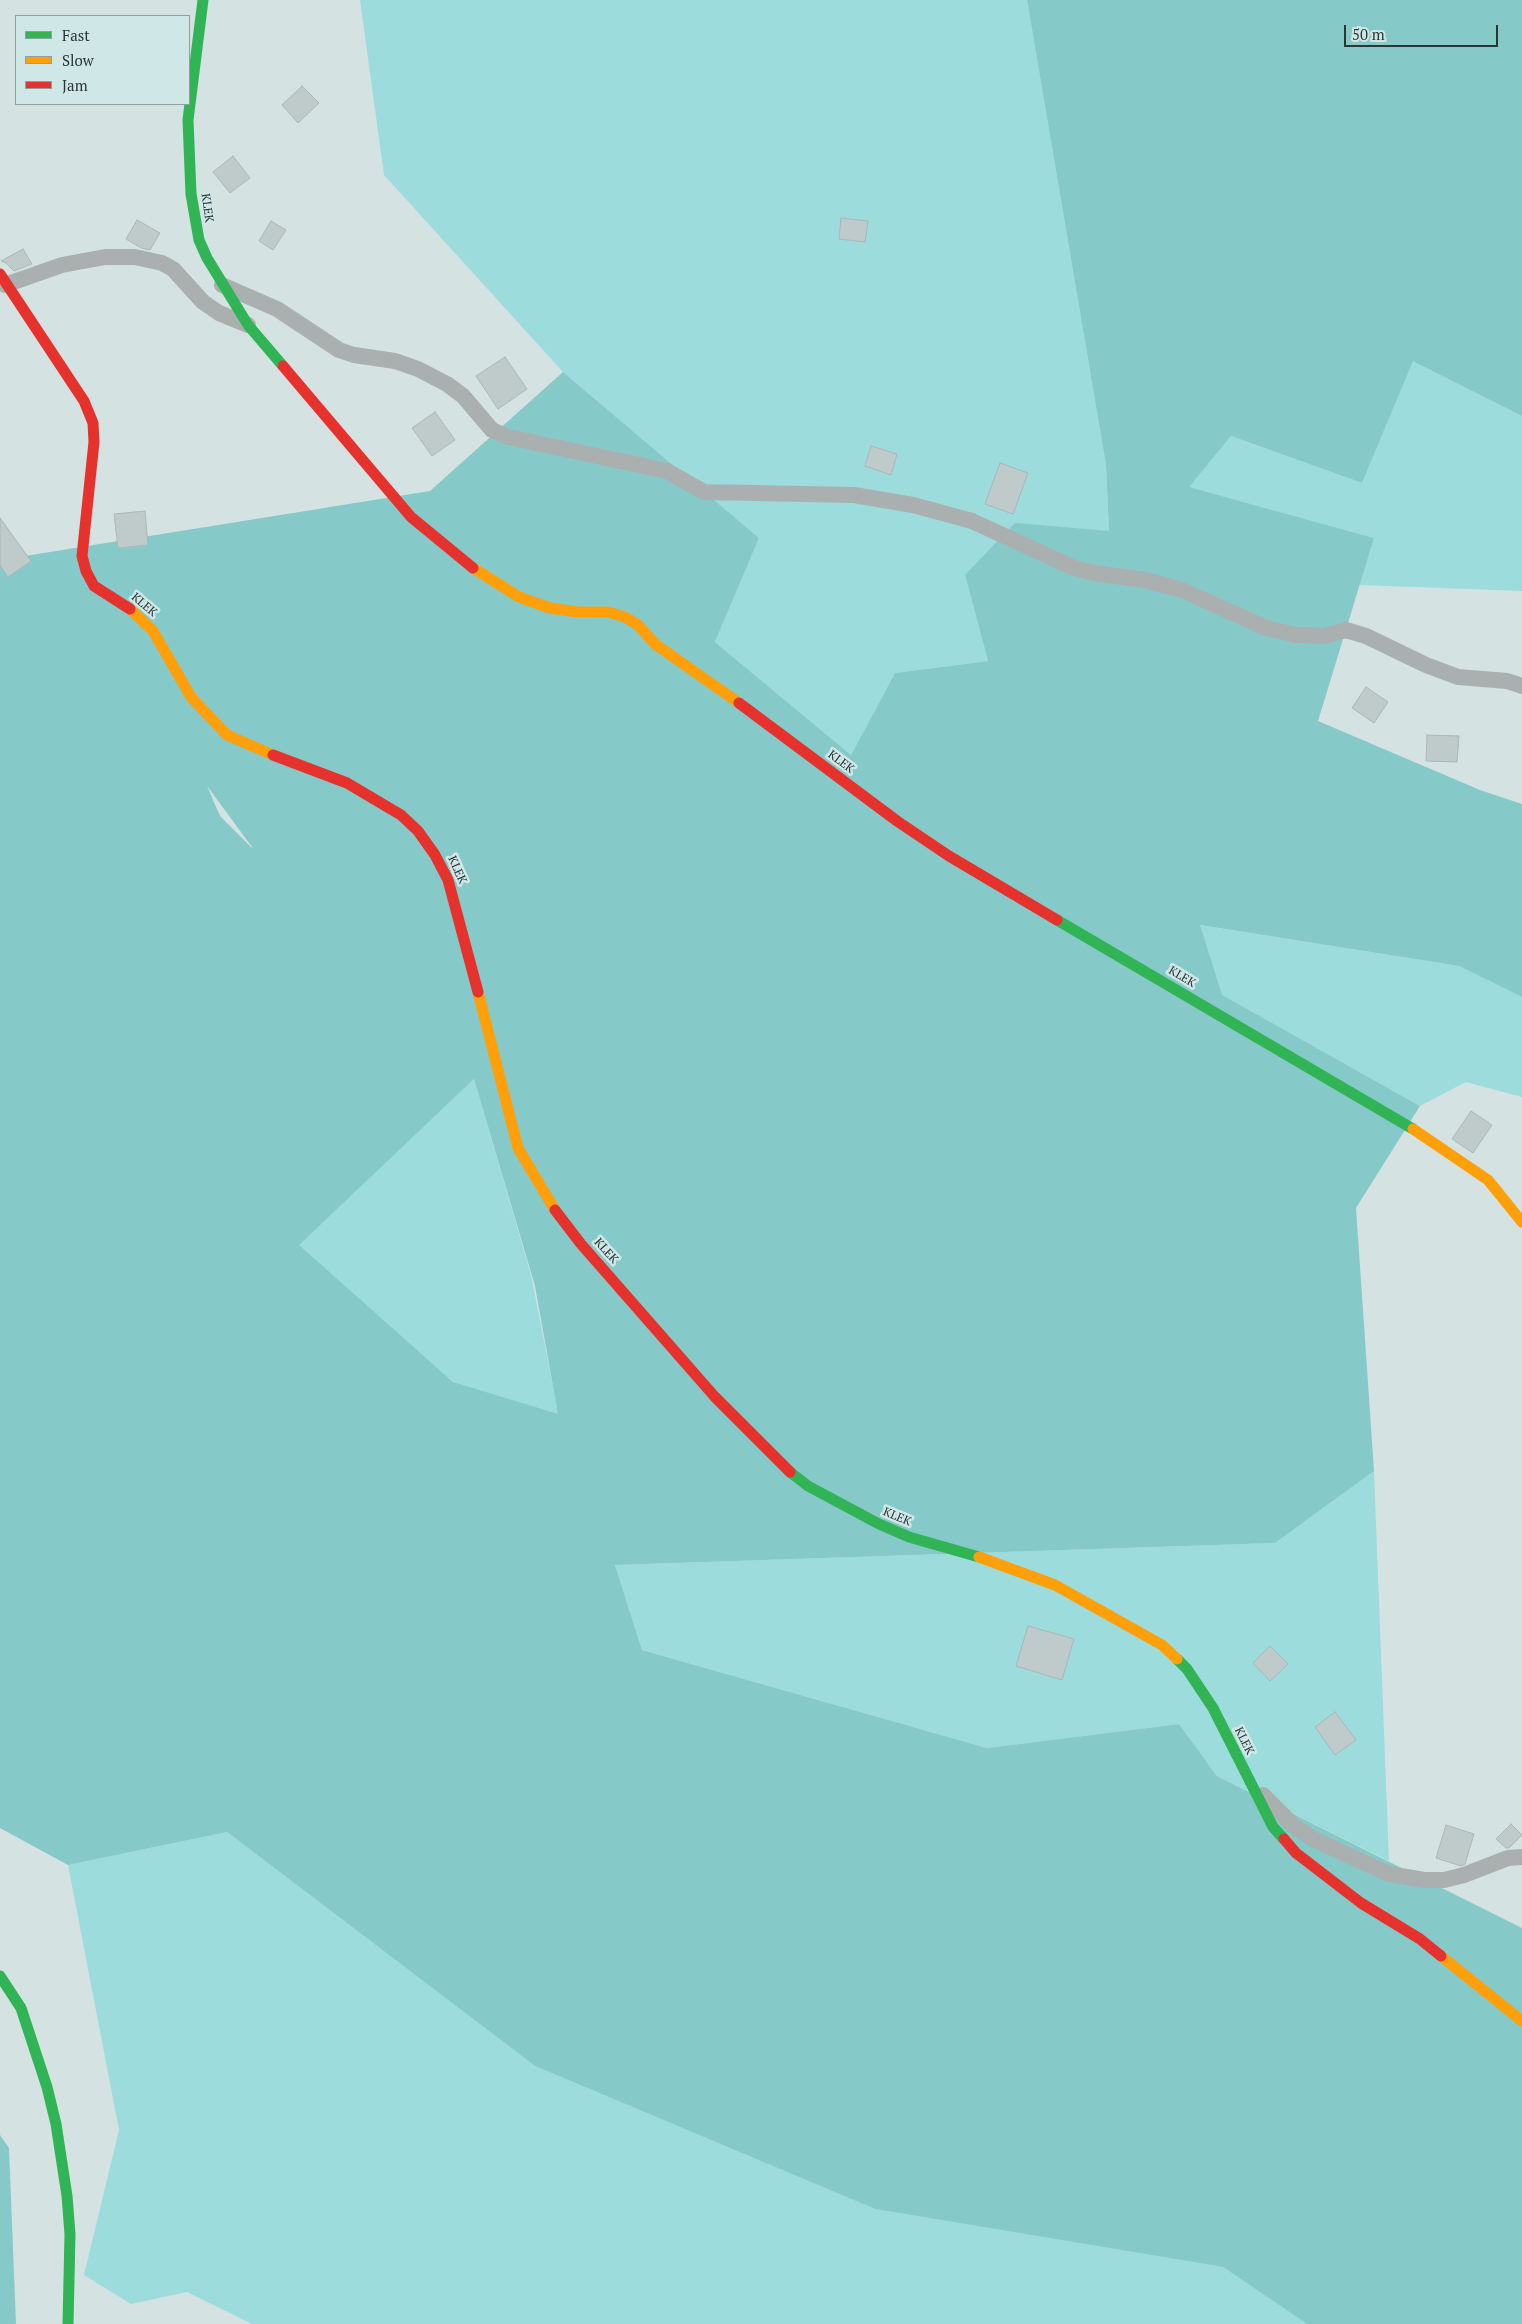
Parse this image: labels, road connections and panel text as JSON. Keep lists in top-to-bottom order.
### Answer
{
  "streets": {
    "street": ["KLEK"]
  },
  "legend": ["Fast", "Slow", "Jam"],
  "scale_bar": "50 m"
}
